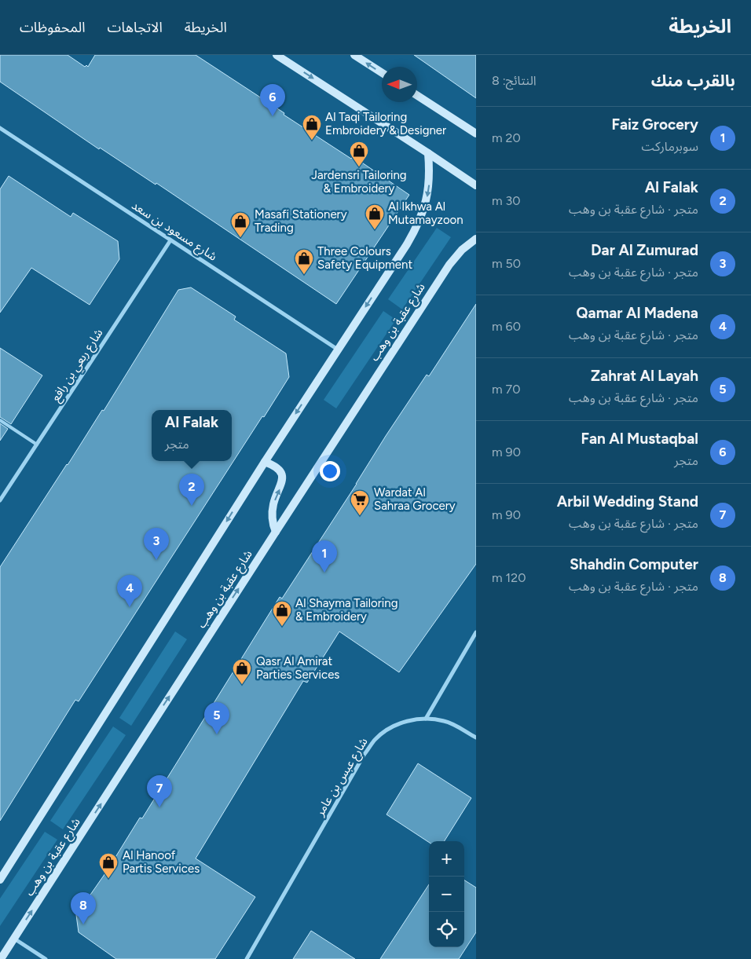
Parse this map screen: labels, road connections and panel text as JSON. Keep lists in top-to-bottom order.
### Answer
{
  "streets": {
    "street": [
      "شارع مسعود بن سعد",
      "شارع عقبة بن وهب",
      "شارع ربعي بن رافع",
      "شارع عبس بن عامر"
    ]
  },
  "crossings": [
    ["شارع مسعود بن سعد", "شارع ربعي بن رافع"]
  ],
  "places": {
    "shop": [
      "Al Taqi Tailoring Embroidery & Designer",
      "Jardensri Tailoring & Embroidery",
      "Al Ikhwa Al Mutamayzoon",
      "Masafi Stationery Trading",
      "Three Colours Safety Equipment",
      "Al Shayma Tailoring & Embroidery",
      "Qasr Al Amirat Parties Services",
      "Al Hanoof Partis Services"
    ],
    "supermarket": ["Wardat Al Sahraa Grocery"]
  },
  "north": "left",
  "page": {
    "header": "الخريطة",
    "nav": ["الخريطة", "الاتجاهات", "المحفوظات"],
    "heading": ["بالقرب منك", "النتائج: 8"],
    "pins": [
      "6",
      "2",
      "3",
      "1",
      "4",
      "5",
      "7",
      "8"
    ],
    "list": [
      {
        "mark": "1",
        "name": "Faiz Grocery",
        "note": "سوبرماركت",
        "value": "20 m"
      },
      {
        "mark": "2",
        "name": "Al Falak",
        "note": "متجر · شارع عقبة بن وهب",
        "value": "30 m"
      },
      {
        "mark": "3",
        "name": "Dar Al Zumurad",
        "note": "متجر · شارع عقبة بن وهب",
        "value": "50 m"
      },
      {
        "mark": "4",
        "name": "Qamar Al Madena",
        "note": "متجر · شارع عقبة بن وهب",
        "value": "60 m"
      },
      {
        "mark": "5",
        "name": "Zahrat Al Layah",
        "note": "متجر · شارع عقبة بن وهب",
        "value": "70 m"
      },
      {
        "mark": "6",
        "name": "Fan Al Mustaqbal",
        "note": "متجر",
        "value": "90 m"
      },
      {
        "mark": "7",
        "name": "Arbil Wedding Stand",
        "note": "متجر · شارع عقبة بن وهب",
        "value": "90 m"
      },
      {
        "mark": "8",
        "name": "Shahdin Computer",
        "note": "متجر · شارع عقبة بن وهب",
        "value": "120 m"
      }
    ],
    "popup": ["Al Falak", "متجر"],
    "map_buttons": ["+", "−"]
  }
}
